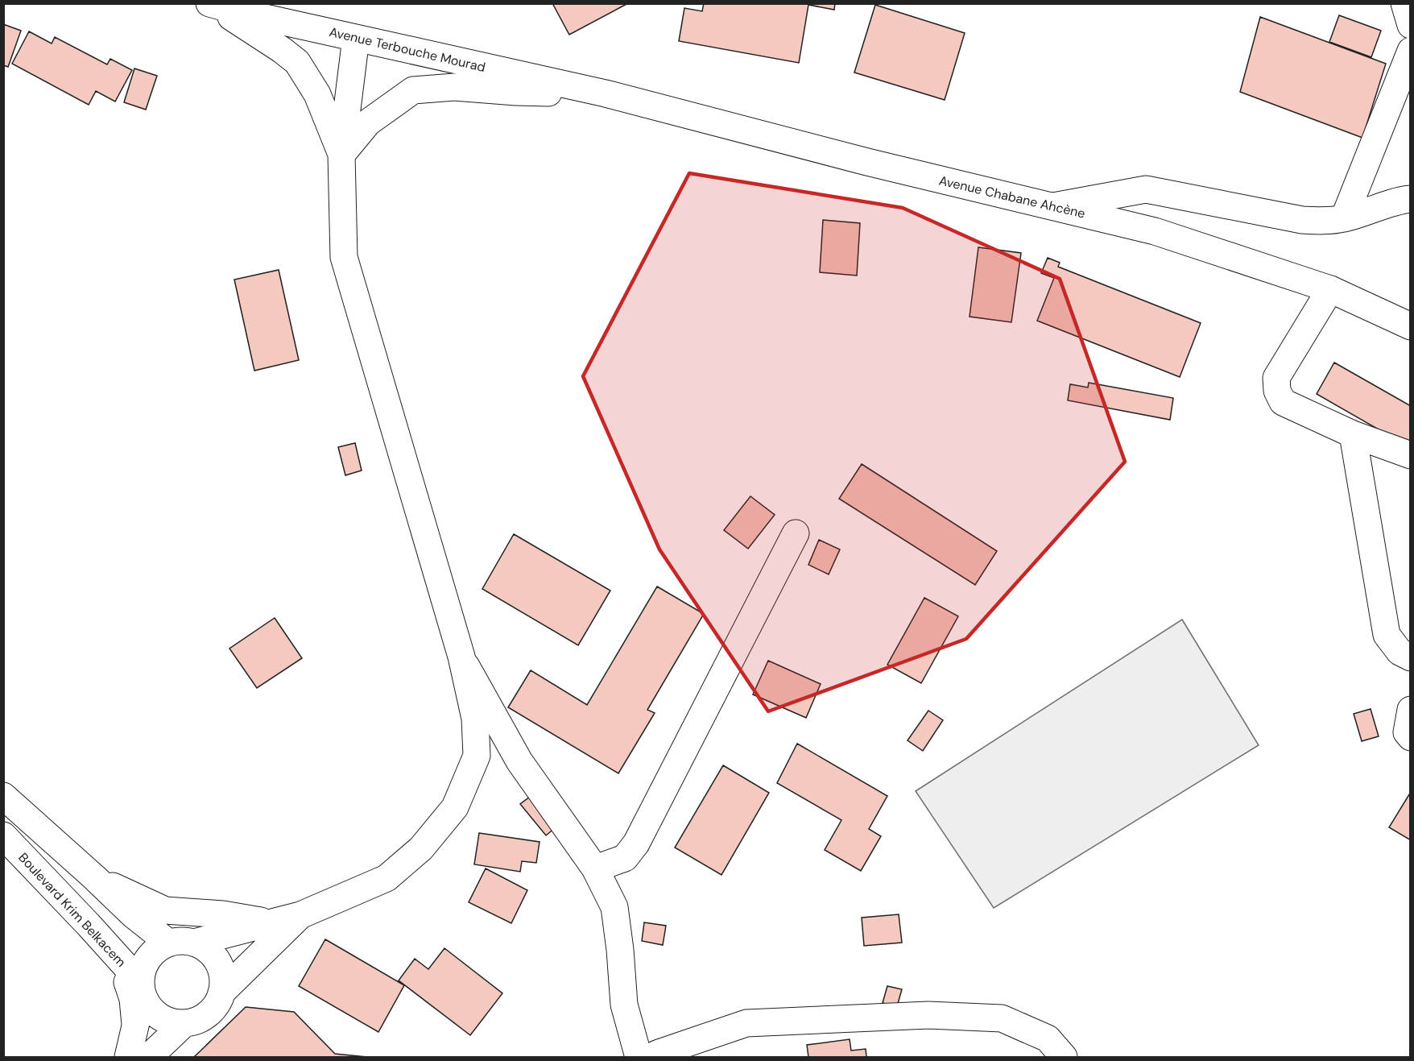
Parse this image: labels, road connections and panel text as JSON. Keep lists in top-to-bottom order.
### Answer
{
  "streets": {
    "main road": ["Avenue Terbouche Mourad", "Avenue Chabane Ahcène", "Boulevard Krim Belkacem"]
  },
  "crossings": [
    ["Avenue Terbouche Mourad", "Avenue Chabane Ahcène"]
  ]
}
